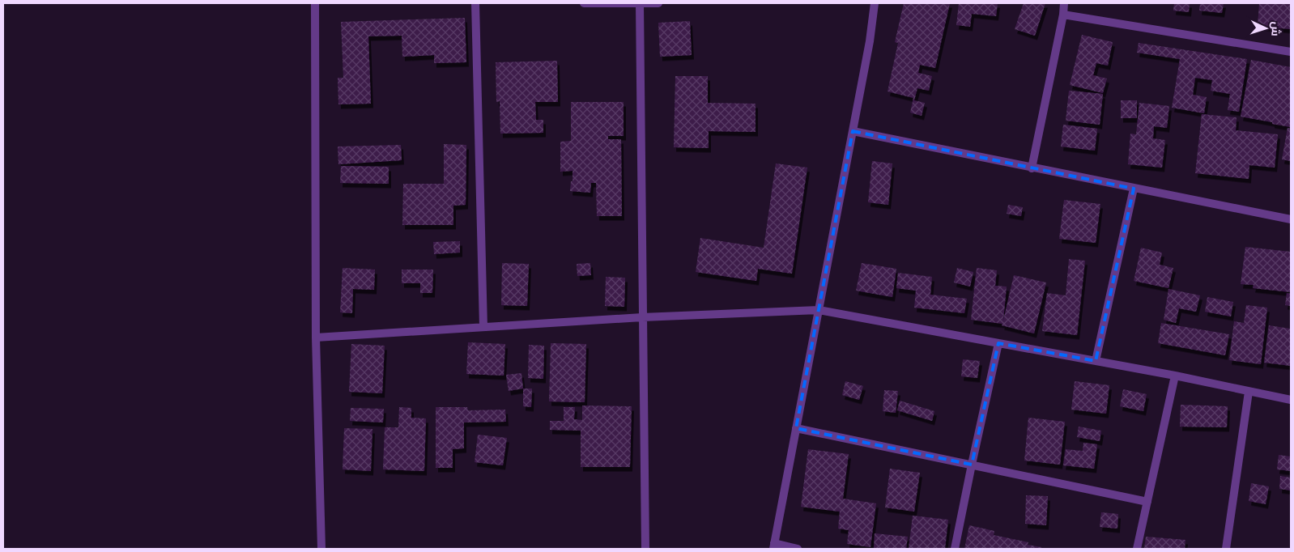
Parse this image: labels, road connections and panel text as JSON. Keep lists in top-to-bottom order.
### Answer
{
  "north": "right"
}
